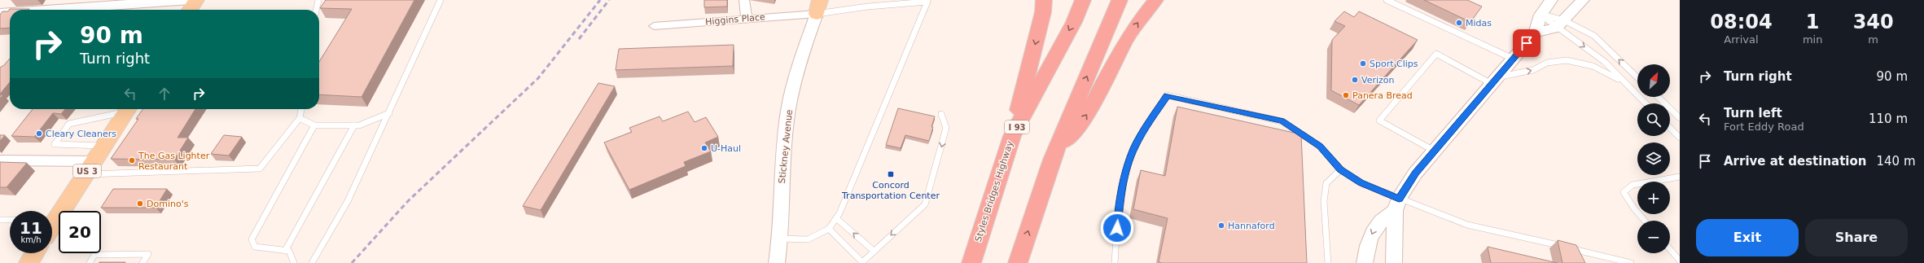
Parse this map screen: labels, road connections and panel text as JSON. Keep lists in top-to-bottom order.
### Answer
{
  "streets": {
    "highway": ["I 93", "Styles Bridges Highway"],
    "main road": ["US 3"],
    "street": ["Higgins Place", "Stickney Avenue"]
  },
  "crossings": [
    ["Higgins Place", "Stickney Avenue"]
  ],
  "places": {
    "other": [
      "Midas",
      "Sport Clips",
      "Verizon",
      "Panera Bread",
      "Cleary Cleaners",
      "U-Haul",
      "The Gas Lighter Restaurant",
      "Domino's",
      "Hannaford"
    ],
    "transit": ["Concord Transportation Center"]
  },
  "north": "top right",
  "page": {
    "eta": [
      "08:04",
      "Arrival",
      "1",
      "min",
      "340",
      "m"
    ],
    "turn": ["90 m", "Turn right"],
    "list": [
      {
        "name": "Turn right",
        "value": "90 m"
      },
      {
        "name": "Turn left",
        "note": "Fort Eddy Road",
        "value": "110 m"
      },
      {
        "name": "Arrive at destination",
        "value": "140 m"
      }
    ],
    "map_buttons": ["+", "−"],
    "speed": "11 km/h",
    "limit": "20",
    "buttons": ["Exit", "Share"]
  }
}
